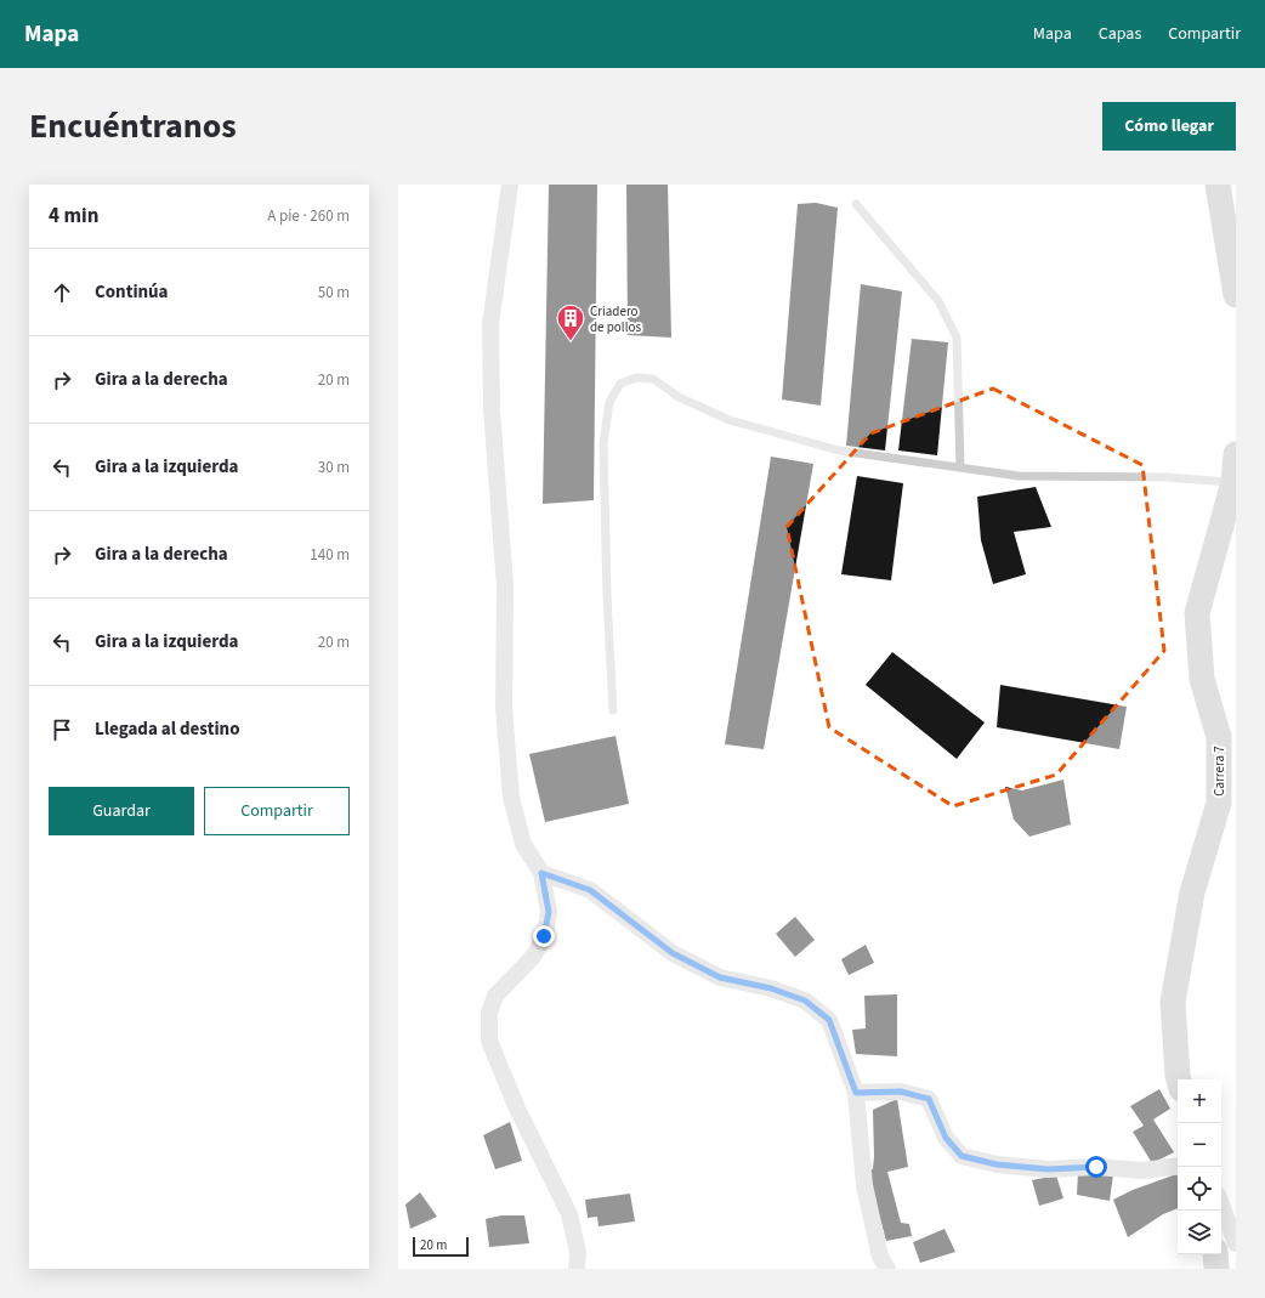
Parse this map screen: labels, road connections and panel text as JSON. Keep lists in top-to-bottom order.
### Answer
{
  "streets": {
    "street": ["Carrera 7"]
  },
  "places": {
    "building": ["Criadero de pollos"]
  },
  "scale_bar": "20 m",
  "page": {
    "header": "Mapa",
    "nav": ["Mapa", "Capas", "Compartir"],
    "title": "Encuéntranos",
    "buttons": [
      "Cómo llegar",
      ["Guardar", "Compartir"]
    ],
    "heading": ["4 min", "A pie · 260 m"],
    "list": [
      ["Continúa", "50 m"],
      ["Gira a la derecha", "20 m"],
      ["Gira a la izquierda", "30 m"],
      ["Gira a la derecha", "140 m"],
      ["Gira a la izquierda", "20 m"],
      "Llegada al destino"
    ],
    "map_buttons": ["+", "−"],
    "scale": "20 m"
  }
}
